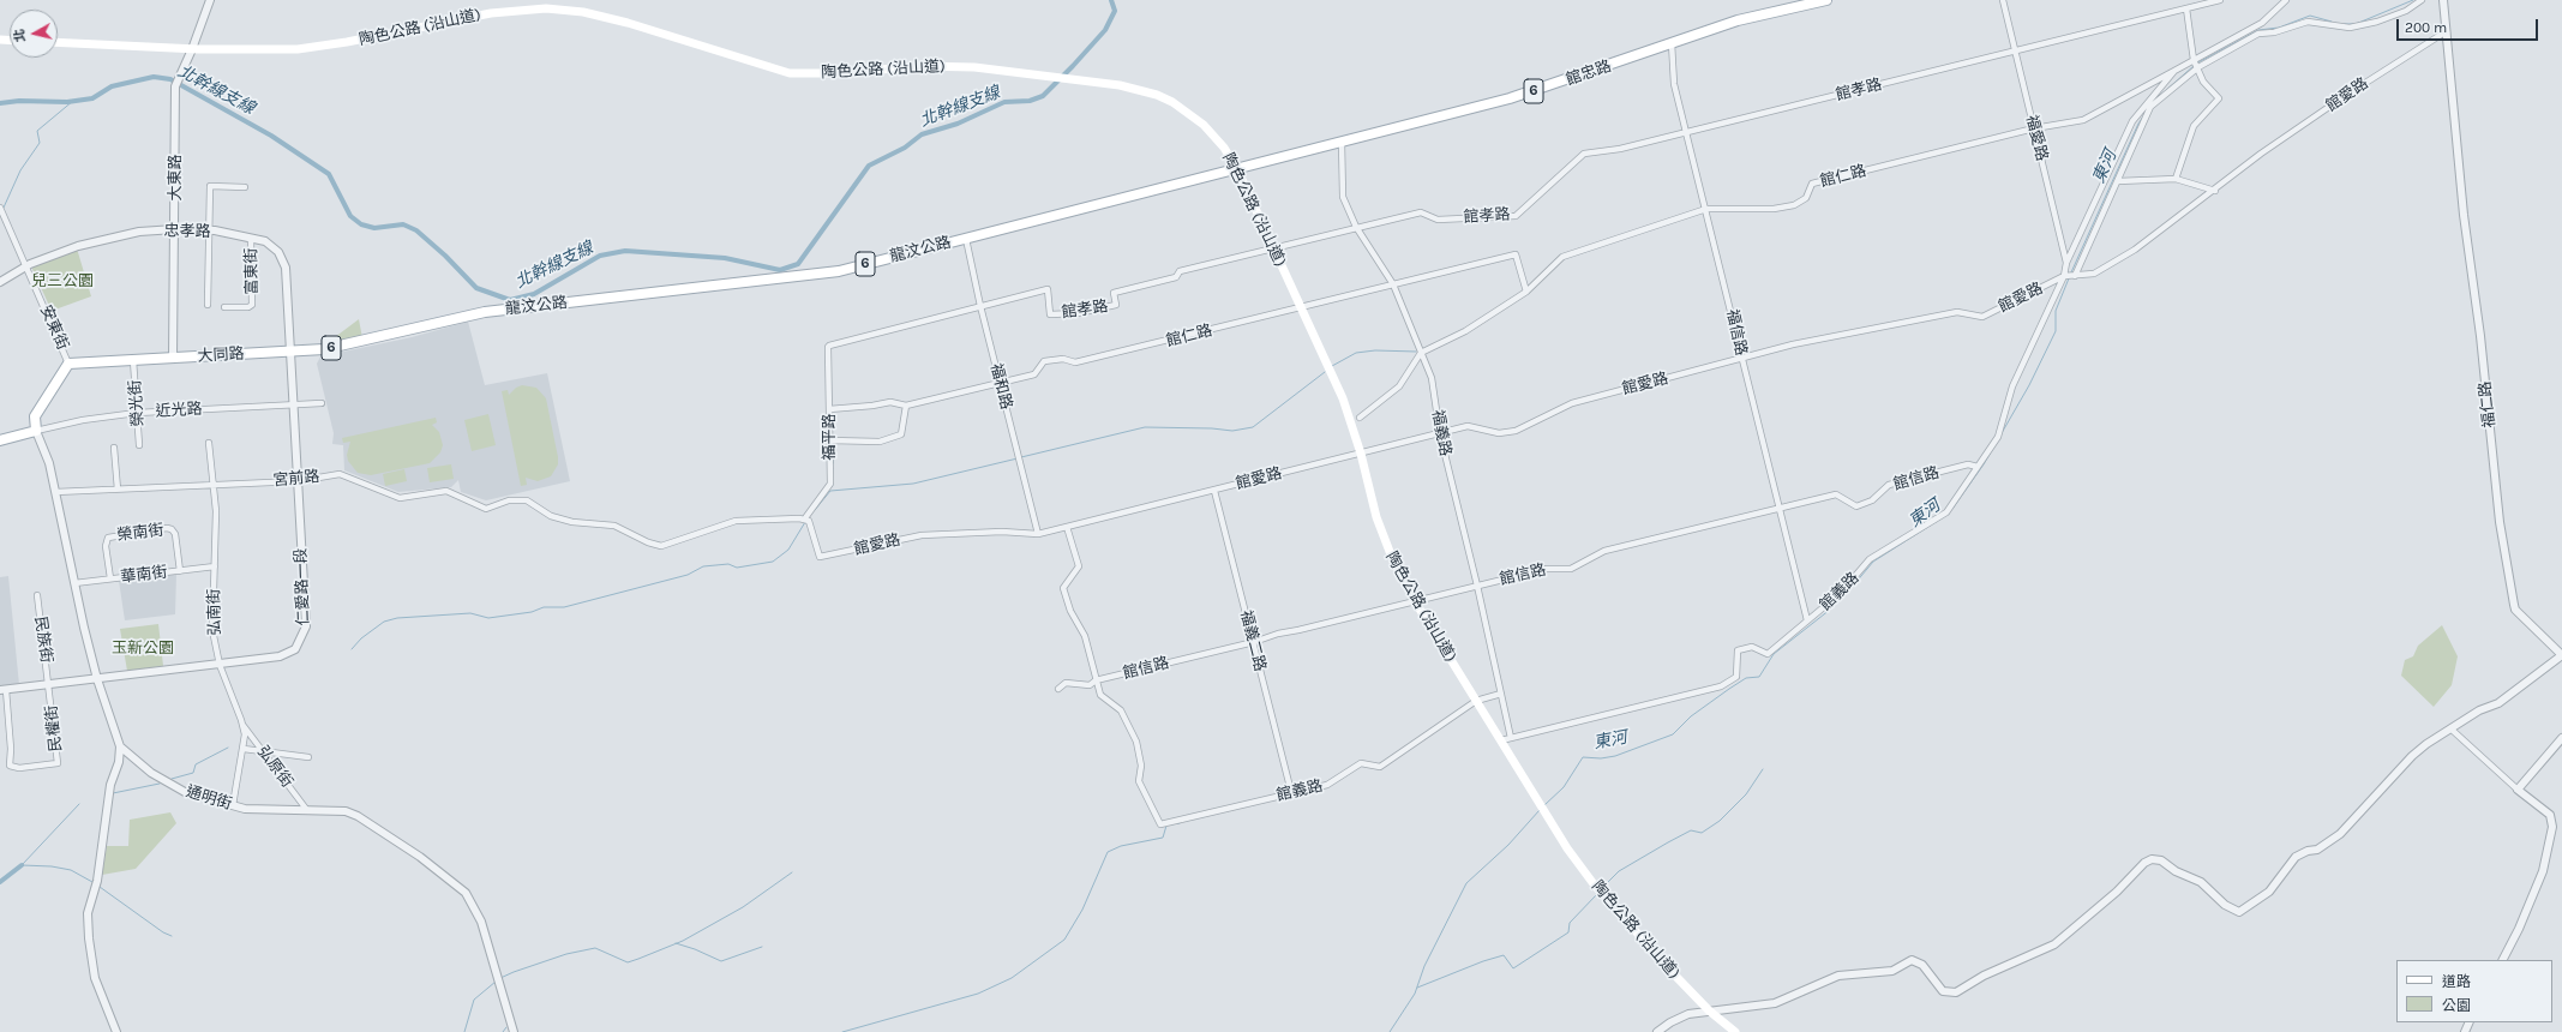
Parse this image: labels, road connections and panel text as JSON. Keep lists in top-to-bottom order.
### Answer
{
  "streets": {
    "main road": [
      "陶色公路 (沿山道)",
      "館忠路",
      "6",
      "龍汶公路",
      "大同路"
    ],
    "street": [
      "館孝路",
      "館愛路",
      "福愛路",
      "館仁路",
      "大東路",
      "忠孝路",
      "富東街",
      "安東街",
      "福信路",
      "福和路",
      "榮光街",
      "福仁路",
      "近光路",
      "福義路",
      "福平路",
      "宮前路",
      "館信路",
      "榮南街",
      "華南街",
      "仁愛路一段",
      "館義路",
      "弘南街",
      "民族街",
      "福義二路",
      "民權街",
      "弘原街",
      "通明街"
    ]
  },
  "crossings": [
    ["陶色公路 (沿山道)", "館忠路"],
    ["陶色公路 (沿山道)", "館孝路"],
    ["陶色公路 (沿山道)", "館愛路"],
    ["陶色公路 (沿山道)", "館仁路"],
    ["陶色公路 (沿山道)", "大東路"],
    ["陶色公路 (沿山道)", "龍汶公路"],
    ["陶色公路 (沿山道)", "館信路"],
    ["陶色公路 (沿山道)", "館義路"],
    ["館忠路", "龍汶公路"],
    ["館忠路", "福信路"],
    ["館忠路", "福義路"],
    ["館孝路", "福愛路"],
    ["館孝路", "福信路"],
    ["館孝路", "福和路"],
    ["館孝路", "福義路"],
    ["館孝路", "福平路"],
    ["館愛路", "福愛路"],
    ["館愛路", "福信路"],
    ["館愛路", "福和路"],
    ["館愛路", "福仁路"],
    ["館愛路", "福義路"],
    ["館愛路", "福平路"],
    ["館愛路", "宮前路"],
    ["館愛路", "館義路"],
    ["館愛路", "福義二路"],
    ["福愛路", "館仁路"],
    ["福愛路", "館義路"],
    ["館仁路", "福信路"],
    ["館仁路", "福和路"],
    ["館仁路", "福義路"],
    ["館仁路", "福平路"],
    ["大東路", "忠孝路"],
    ["大東路", "大同路"],
    ["忠孝路", "富東街"],
    ["忠孝路", "安東街"],
    ["忠孝路", "大同路"],
    ["忠孝路", "仁愛路一段"],
    ["龍汶公路", "大同路"],
    ["龍汶公路", "福和路"],
    ["安東街", "大同路"],
    ["福信路", "館信路"],
    ["福信路", "館義路"],
    ["大同路", "榮光街"],
    ["大同路", "仁愛路一段"],
    ["榮光街", "近光路"],
    ["近光路", "仁愛路一段"],
    ["福義路", "館信路"],
    ["福義路", "館義路"],
    ["福平路", "宮前路"],
    ["宮前路", "仁愛路一段"],
    ["宮前路", "弘南街"],
    ["館信路", "館義路"],
    ["館信路", "福義二路"],
    ["榮南街", "華南街"],
    ["華南街", "弘南街"],
    ["仁愛路一段", "弘南街"],
    ["仁愛路一段", "民族街"],
    ["仁愛路一段", "民權街"],
    ["館義路", "福義二路"],
    ["弘南街", "弘原街"],
    ["弘南街", "通明街"],
    ["民族街", "民權街"],
    ["弘原街", "通明街"]
  ],
  "water": ["北幹線支線", "東河"],
  "parks": ["兒三公園", "玉新公園"],
  "legend": ["道路", "公園"],
  "scale_bar": "200 m",
  "north": "left"
}
